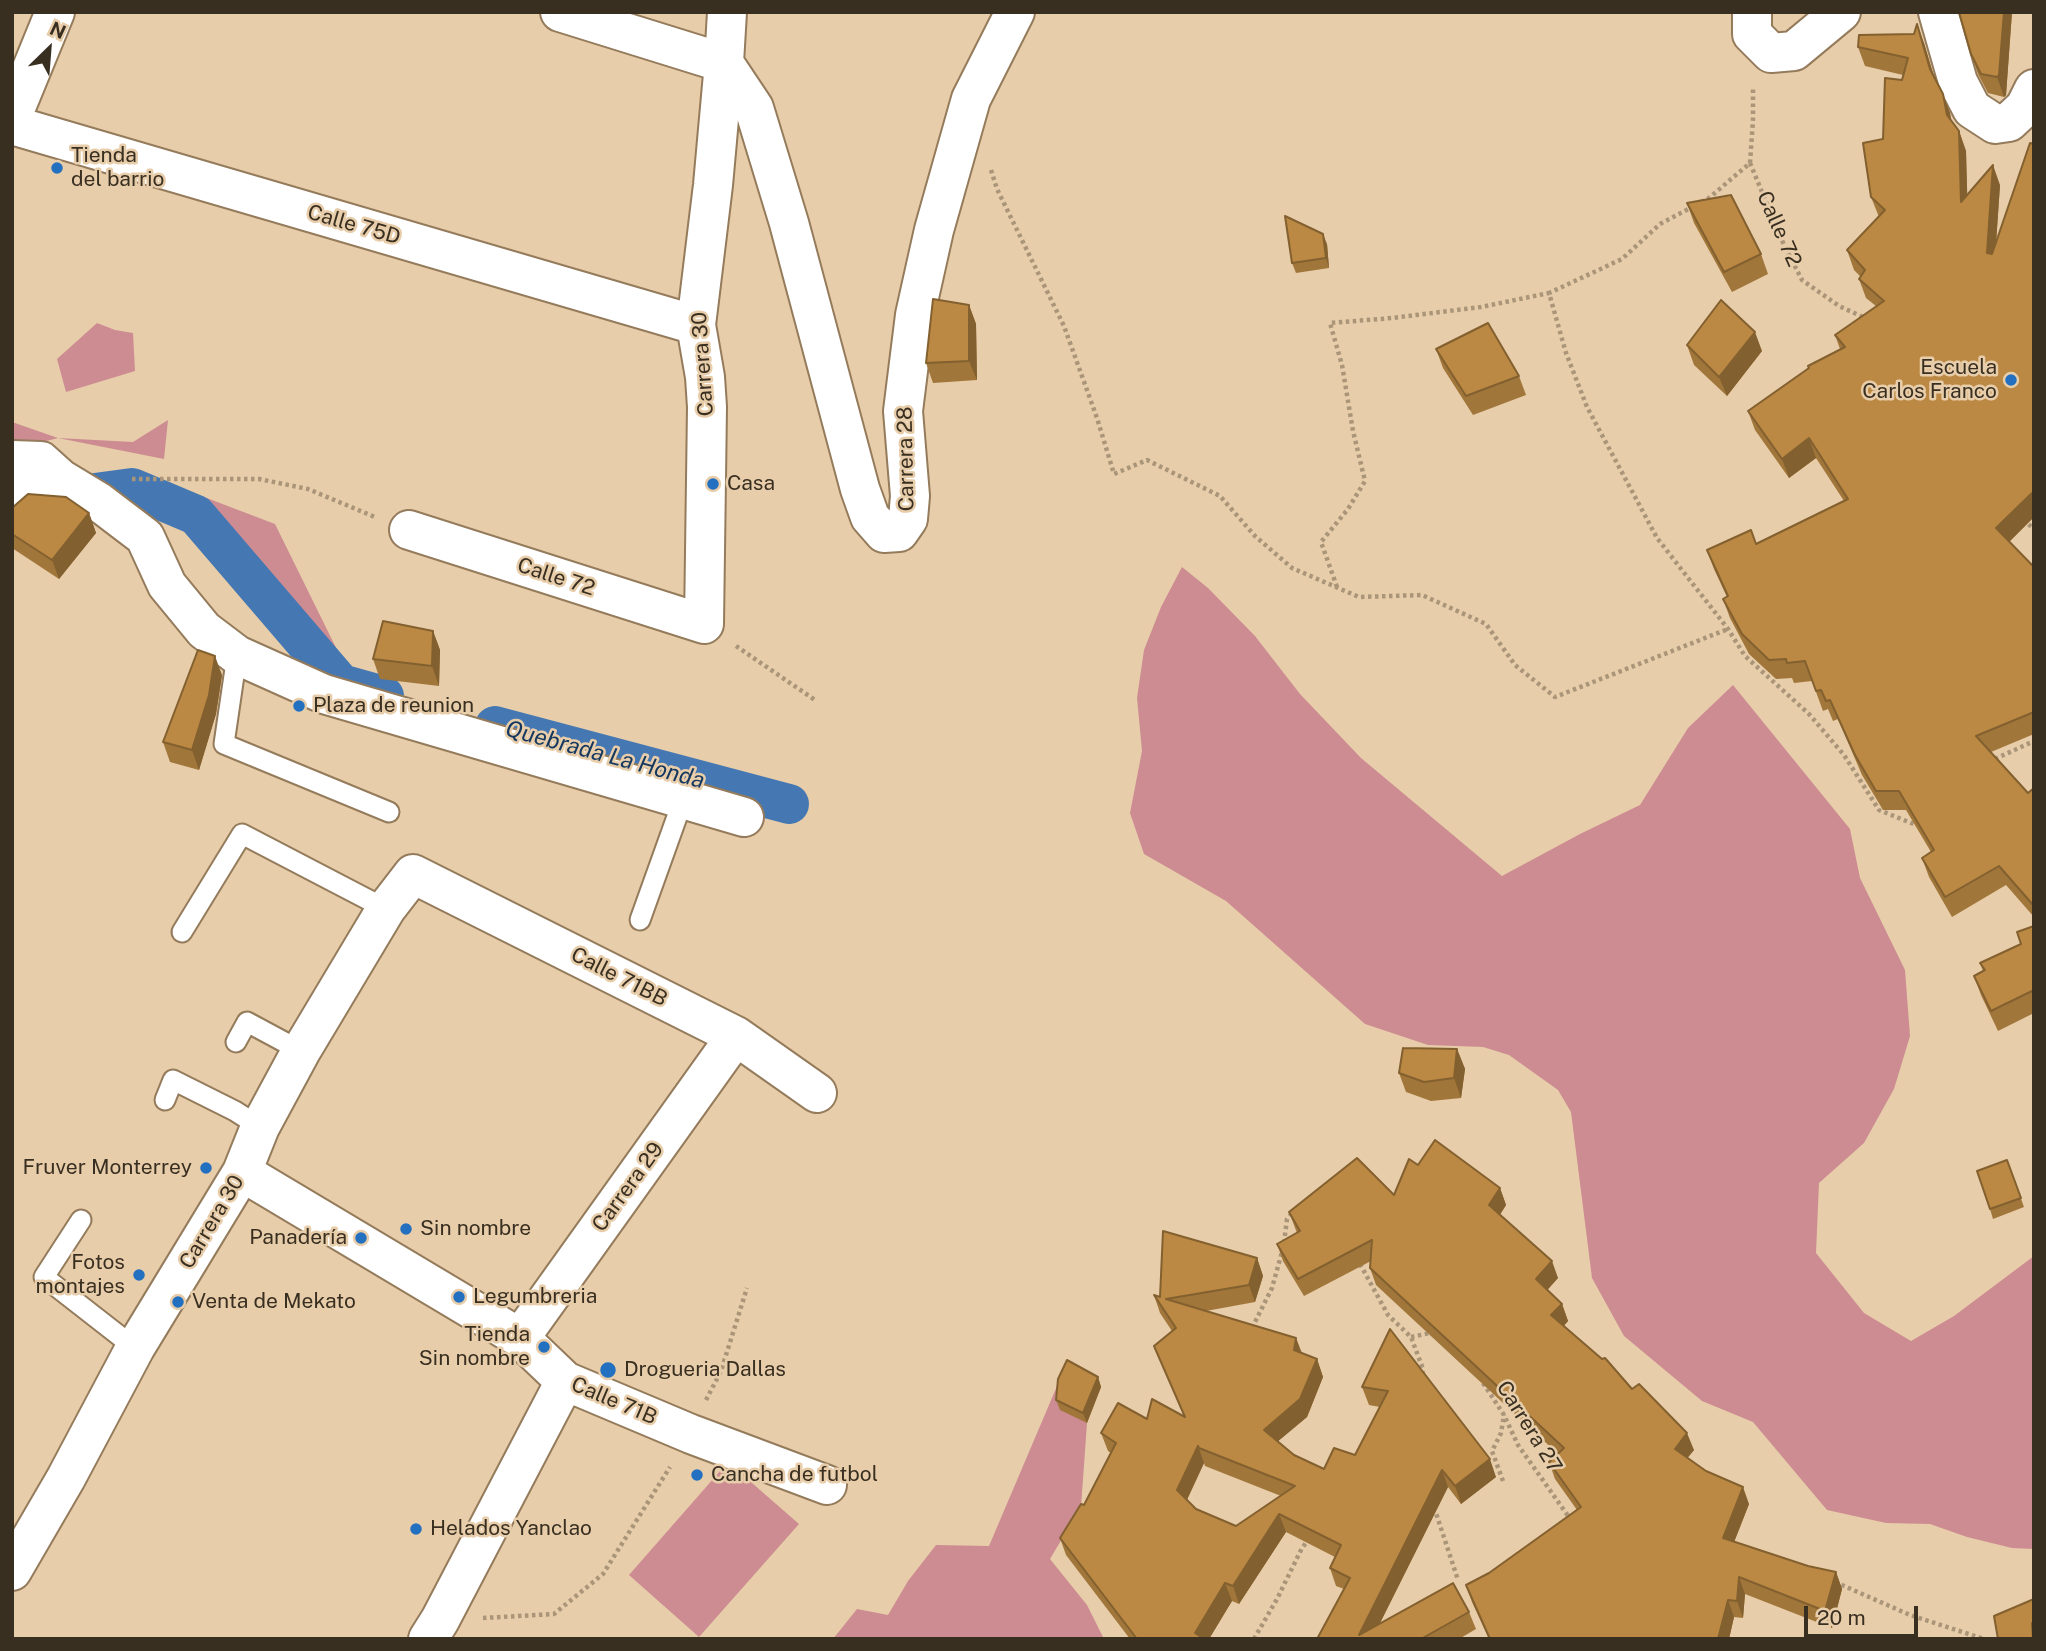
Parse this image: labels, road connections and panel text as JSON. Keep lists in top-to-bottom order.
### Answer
{
  "streets": {
    "street": [
      "Calle 75D",
      "Calle 72",
      "Carrera 30",
      "Carrera 28",
      "Calle 71BB",
      "Carrera 29",
      "Calle 71B"
    ],
    "path": ["Carrera 27"]
  },
  "crossings": [
    ["Calle 75D", "Carrera 30"],
    ["Calle 72", "Carrera 30"],
    ["Carrera 30", "Carrera 28"],
    ["Carrera 30", "Calle 71BB"],
    ["Carrera 30", "Calle 71B"],
    ["Calle 71BB", "Carrera 29"],
    ["Carrera 29", "Calle 71B"]
  ],
  "water": ["Quebrada La Honda"],
  "places": [
    "Tienda del barrio",
    "Escuela Carlos Franco",
    "Casa",
    "Plaza de reunion",
    "Fruver Monterrey",
    "Sin nombre",
    "Panadería",
    "Fotos montajes",
    "Legumbreria",
    "Venta de Mekato",
    "Tienda Sin nombre",
    "Drogueria Dallas",
    "Cancha de futbol",
    "Helados Yanclao"
  ],
  "scale_bar": "20 m",
  "north": "top right"
}
